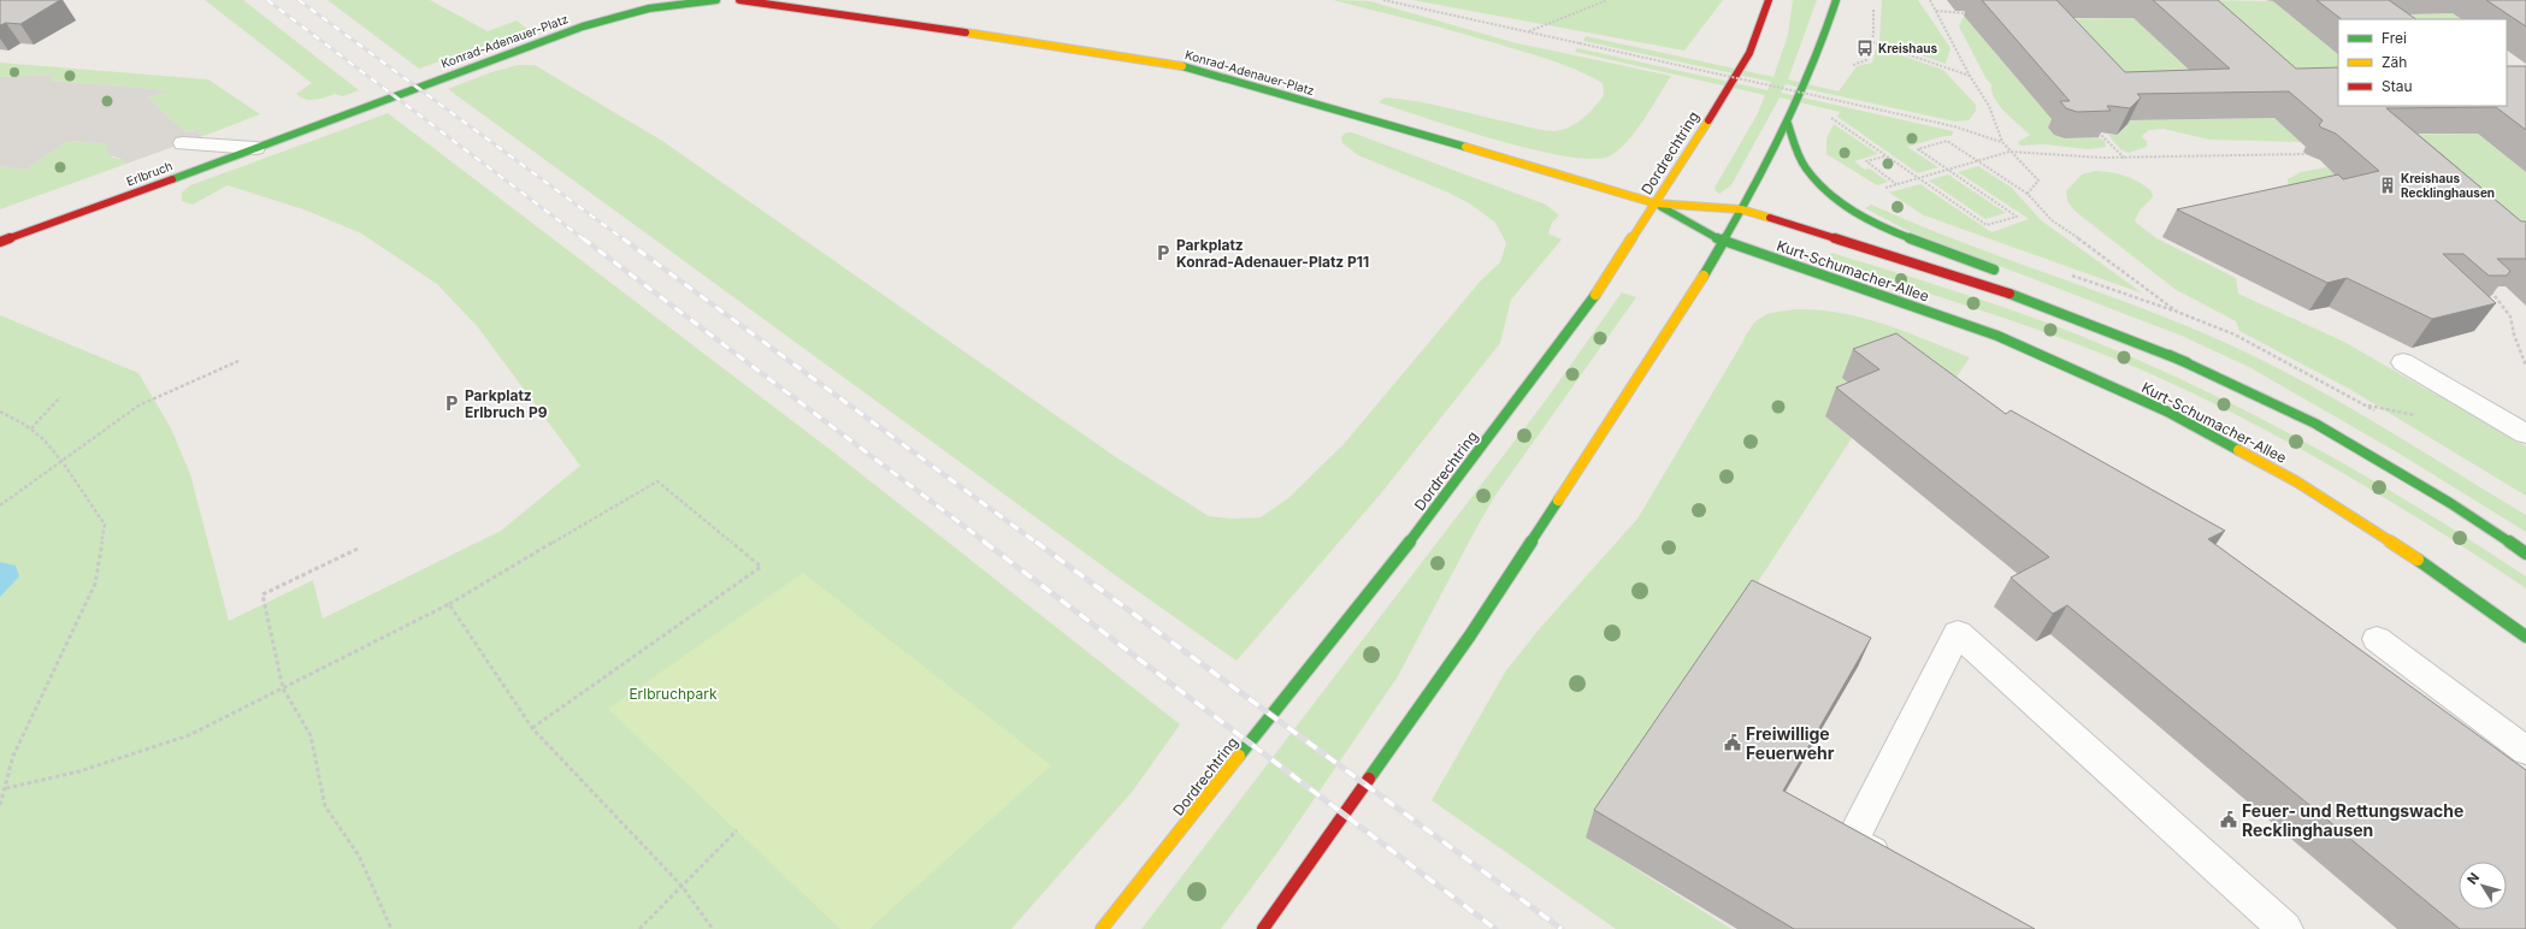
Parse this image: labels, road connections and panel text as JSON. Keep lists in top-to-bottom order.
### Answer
{
  "streets": {
    "main road": [
      "Konrad-Adenauer-Platz",
      "Dordrechtring",
      "Erlbruch",
      "Kurt-Schumacher-Allee"
    ]
  },
  "crossings": [
    ["Konrad-Adenauer-Platz", "Dordrechtring"],
    ["Konrad-Adenauer-Platz", "Erlbruch"],
    ["Konrad-Adenauer-Platz", "Kurt-Schumacher-Allee"],
    ["Dordrechtring", "Kurt-Schumacher-Allee"]
  ],
  "parks": ["Erlbruchpark"],
  "places": {
    "bus stop": ["Kreishaus"],
    "building": ["Kreishaus Recklinghausen"],
    "parking": ["Parkplatz Konrad-Adenauer-Platz P11", "Parkplatz Erlbruch P9"],
    "public building": ["Freiwillige Feuerwehr", "Feuer- und Rettungswache Recklinghausen"]
  },
  "legend": ["Frei", "Zäh", "Stau"],
  "north": "top left"
}
